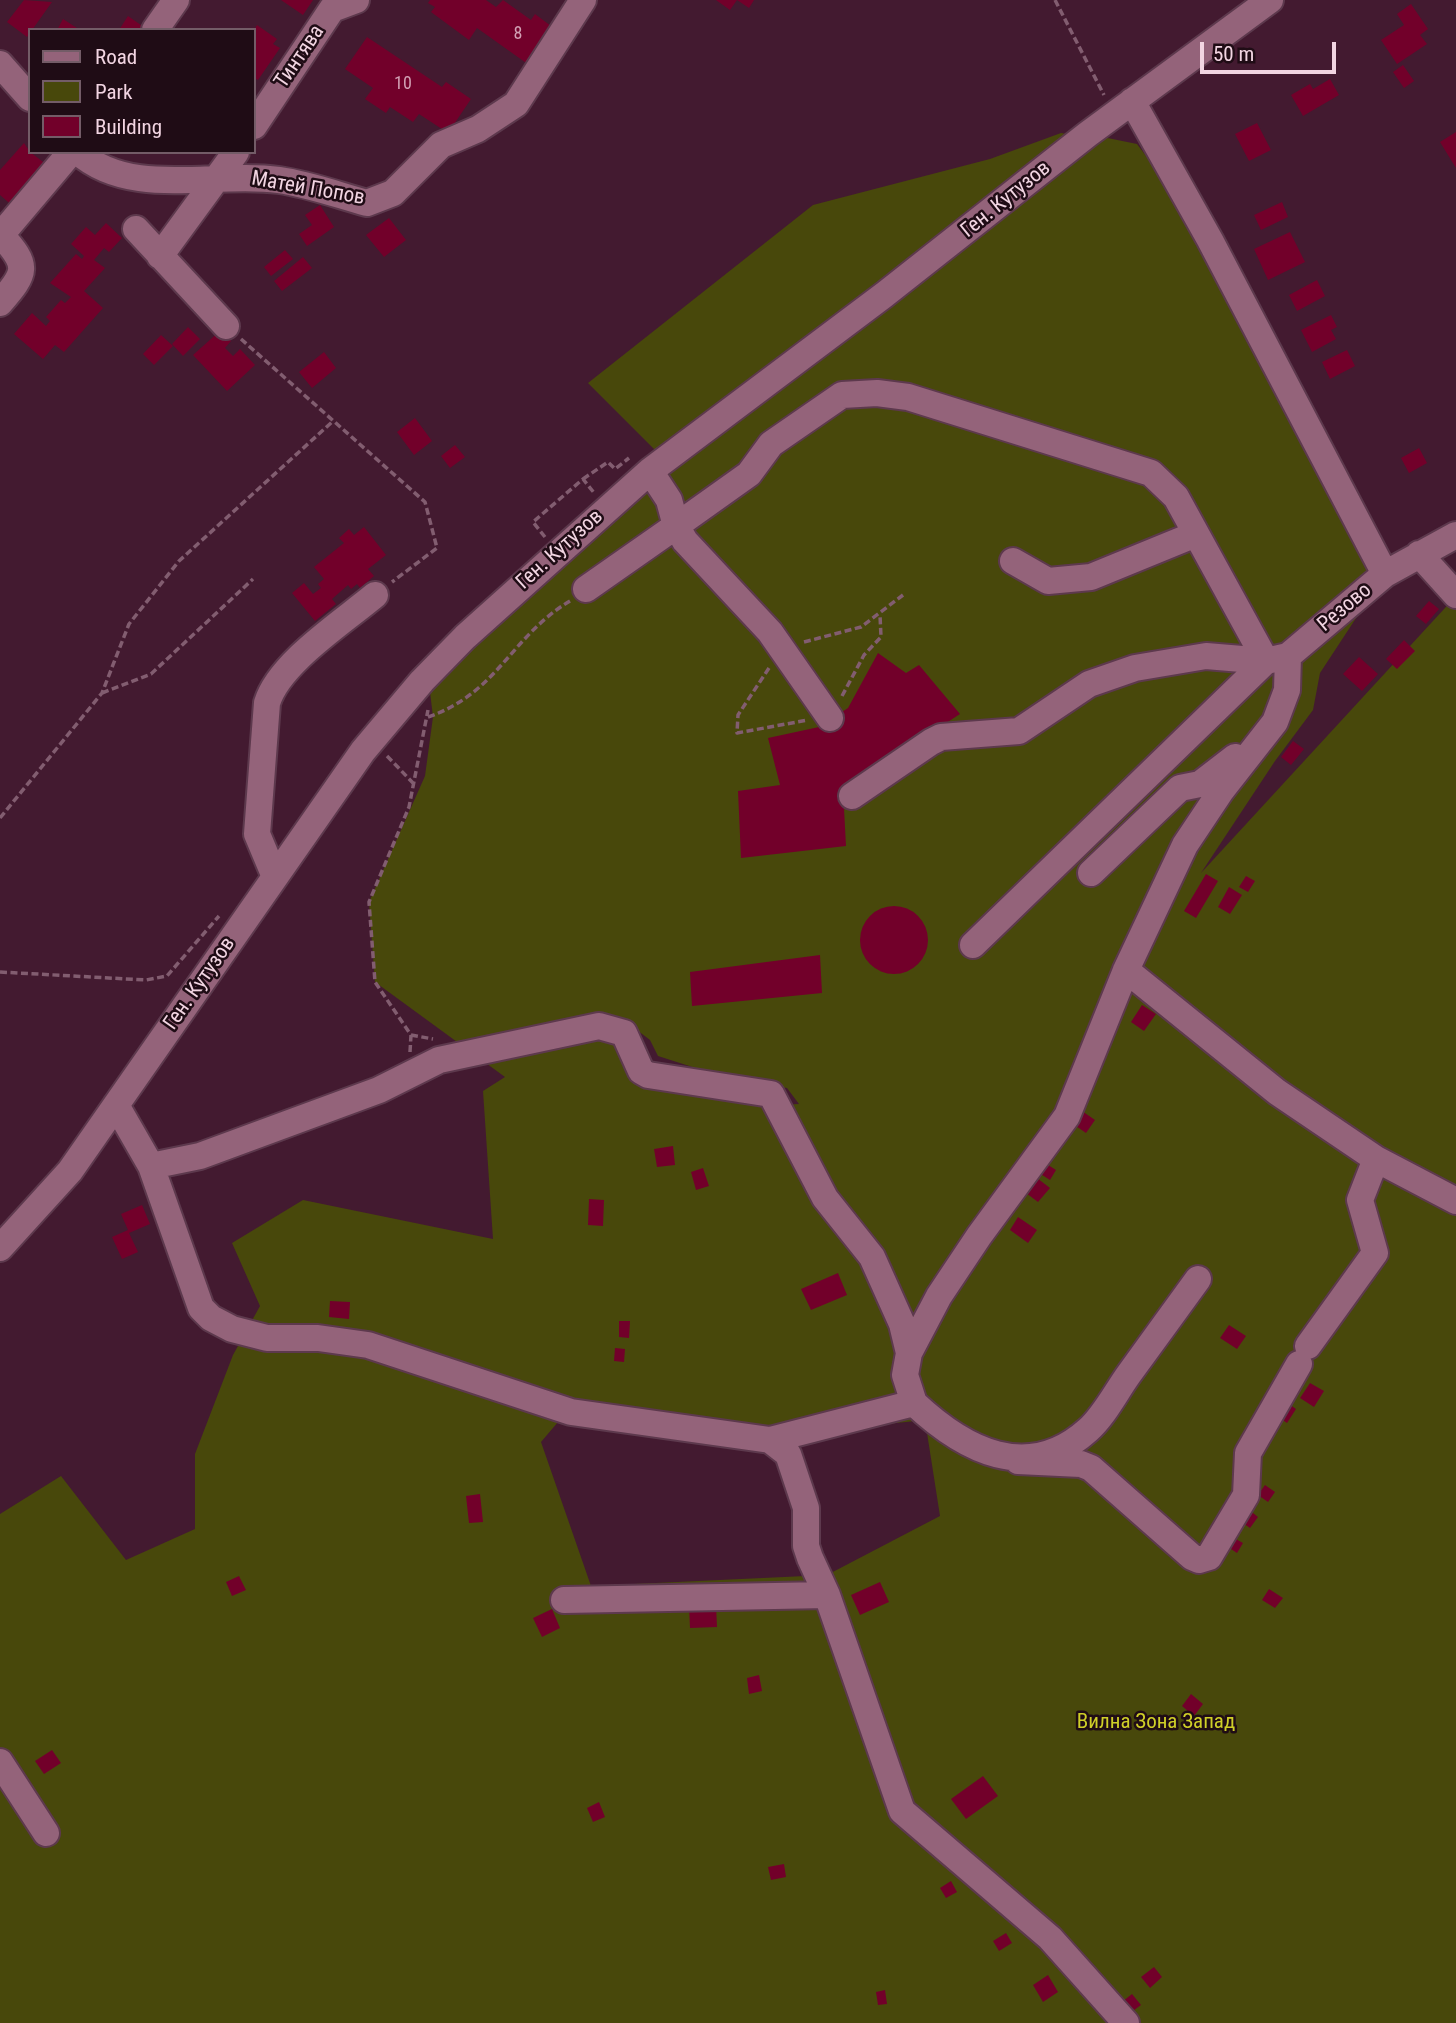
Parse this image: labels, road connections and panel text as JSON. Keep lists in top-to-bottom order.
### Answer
{
  "streets": {
    "street": [
      "Тинтява",
      "Матей Попов",
      "Ген. Кутузов",
      "Резово"
    ]
  },
  "crossings": [
    ["Ген. Кутузов", "Резово"]
  ],
  "parks": ["Вилна Зона Запад"],
  "house_numbers": ["8", "10"],
  "legend": ["Road", "Park", "Building"],
  "scale_bar": "50 m"
}
